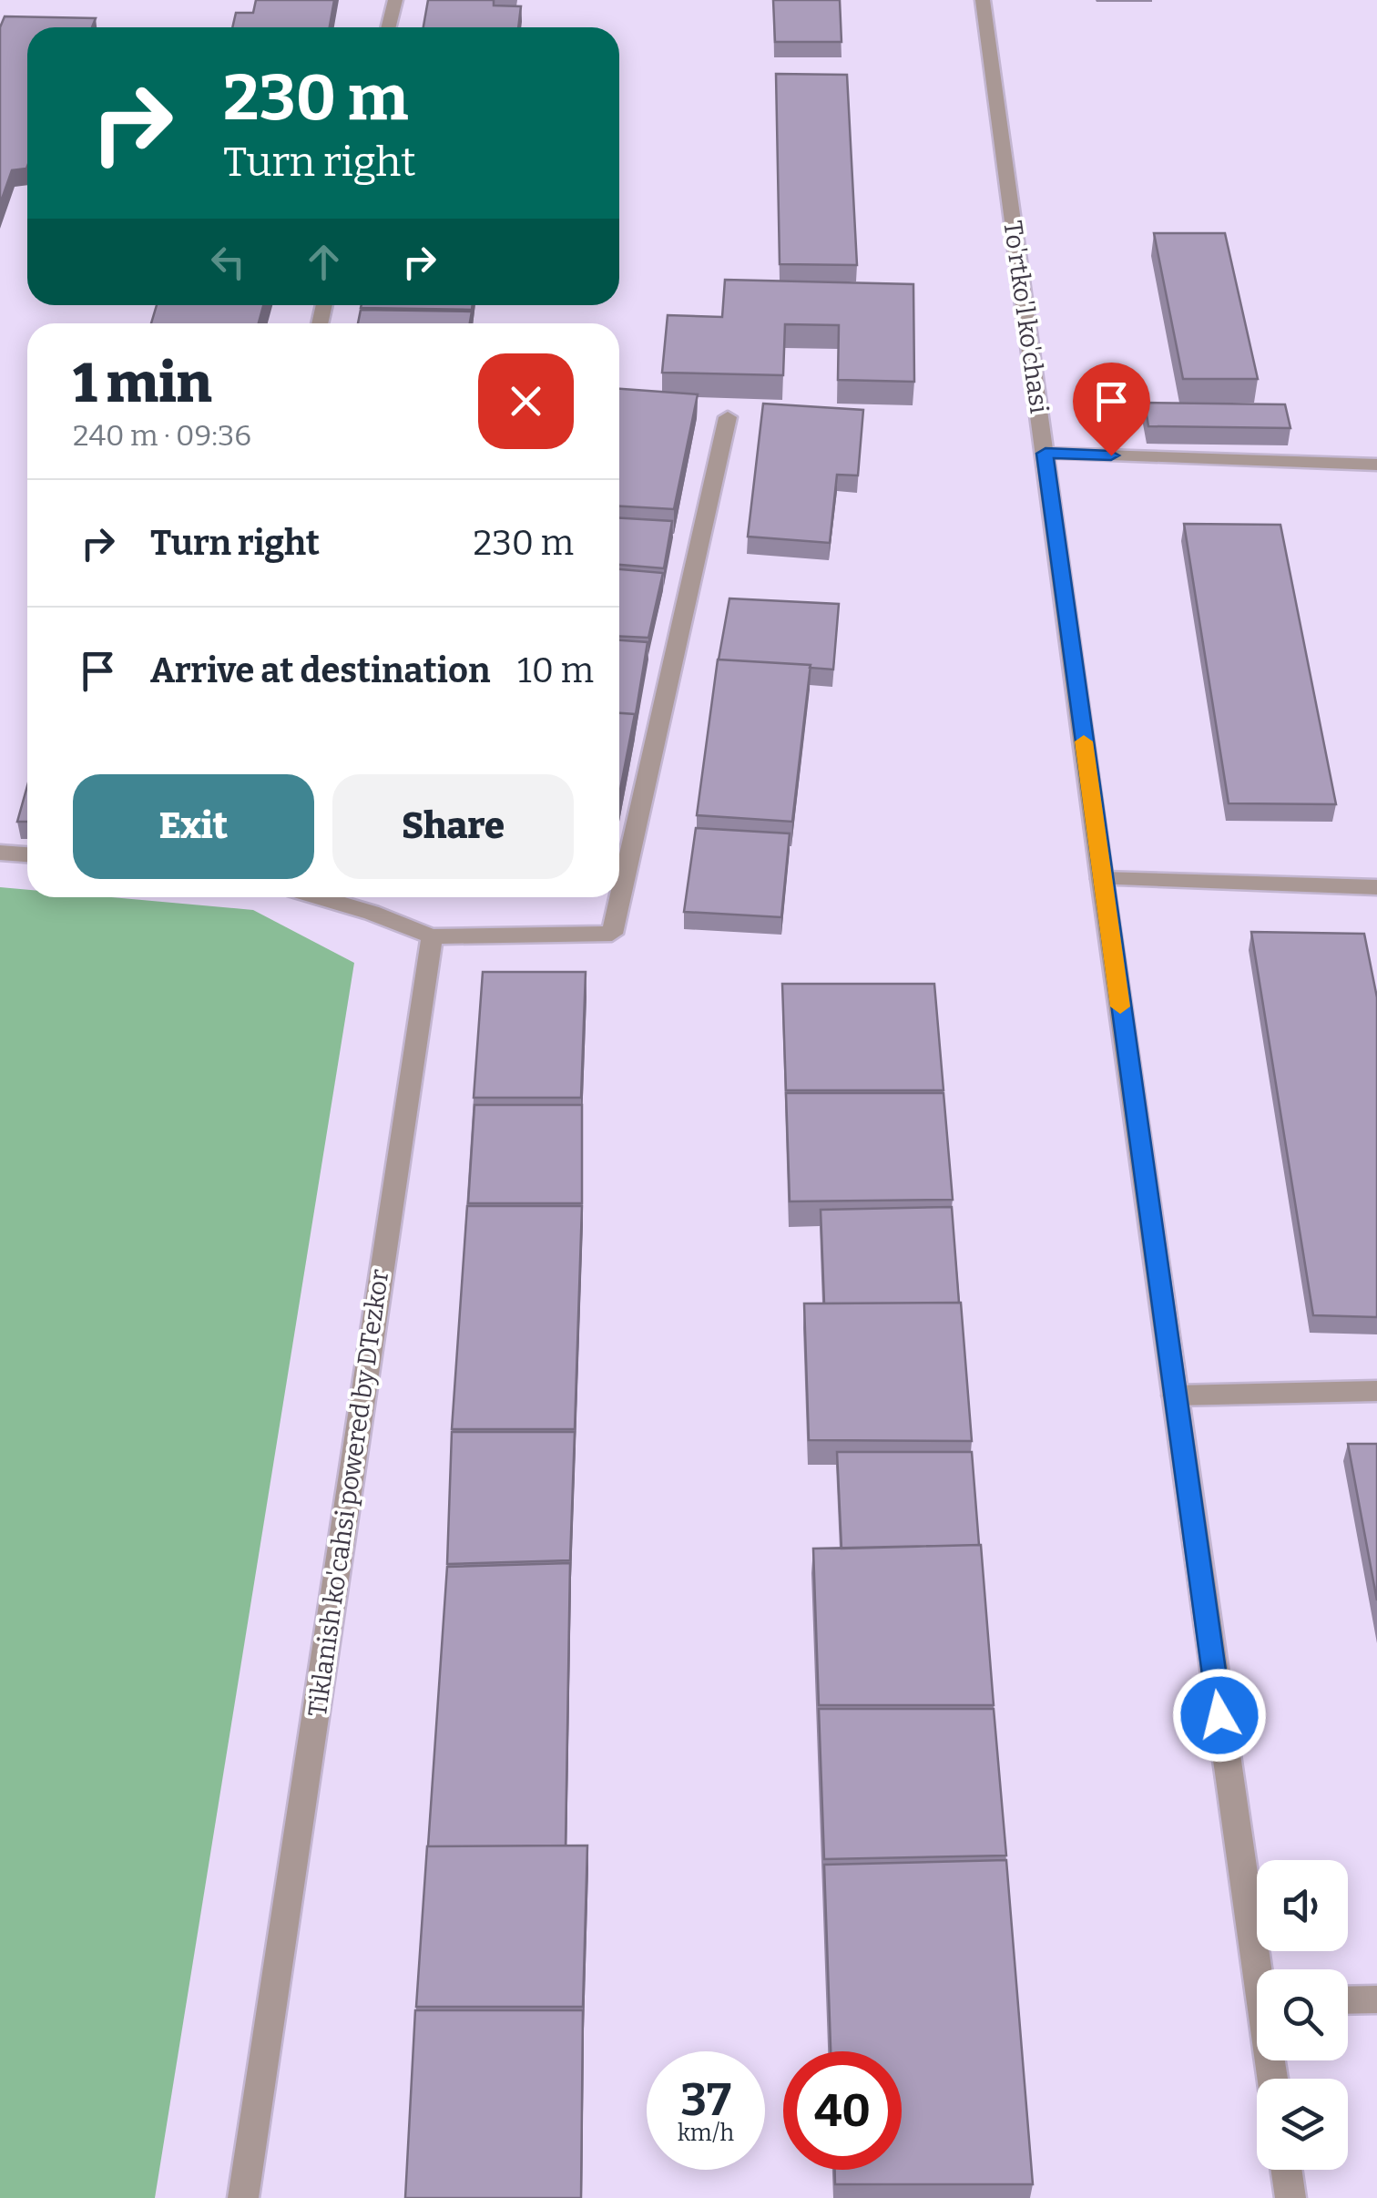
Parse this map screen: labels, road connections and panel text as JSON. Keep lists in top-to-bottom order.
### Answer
{
  "streets": {
    "street": ["To'rtko'l ko'chasi", "Tiklanish ko'cahsi powered by DTezkor"]
  },
  "page": {
    "turn": ["230 m", "Turn right"],
    "heading": ["1 min", "240 m · 09:36"],
    "list": [
      {
        "name": "Turn right",
        "value": "230 m"
      },
      {
        "name": "Arrive at destination",
        "value": "10 m"
      }
    ],
    "buttons": ["Exit", "Share"],
    "speed": "37 km/h",
    "limit": "40"
  }
}
